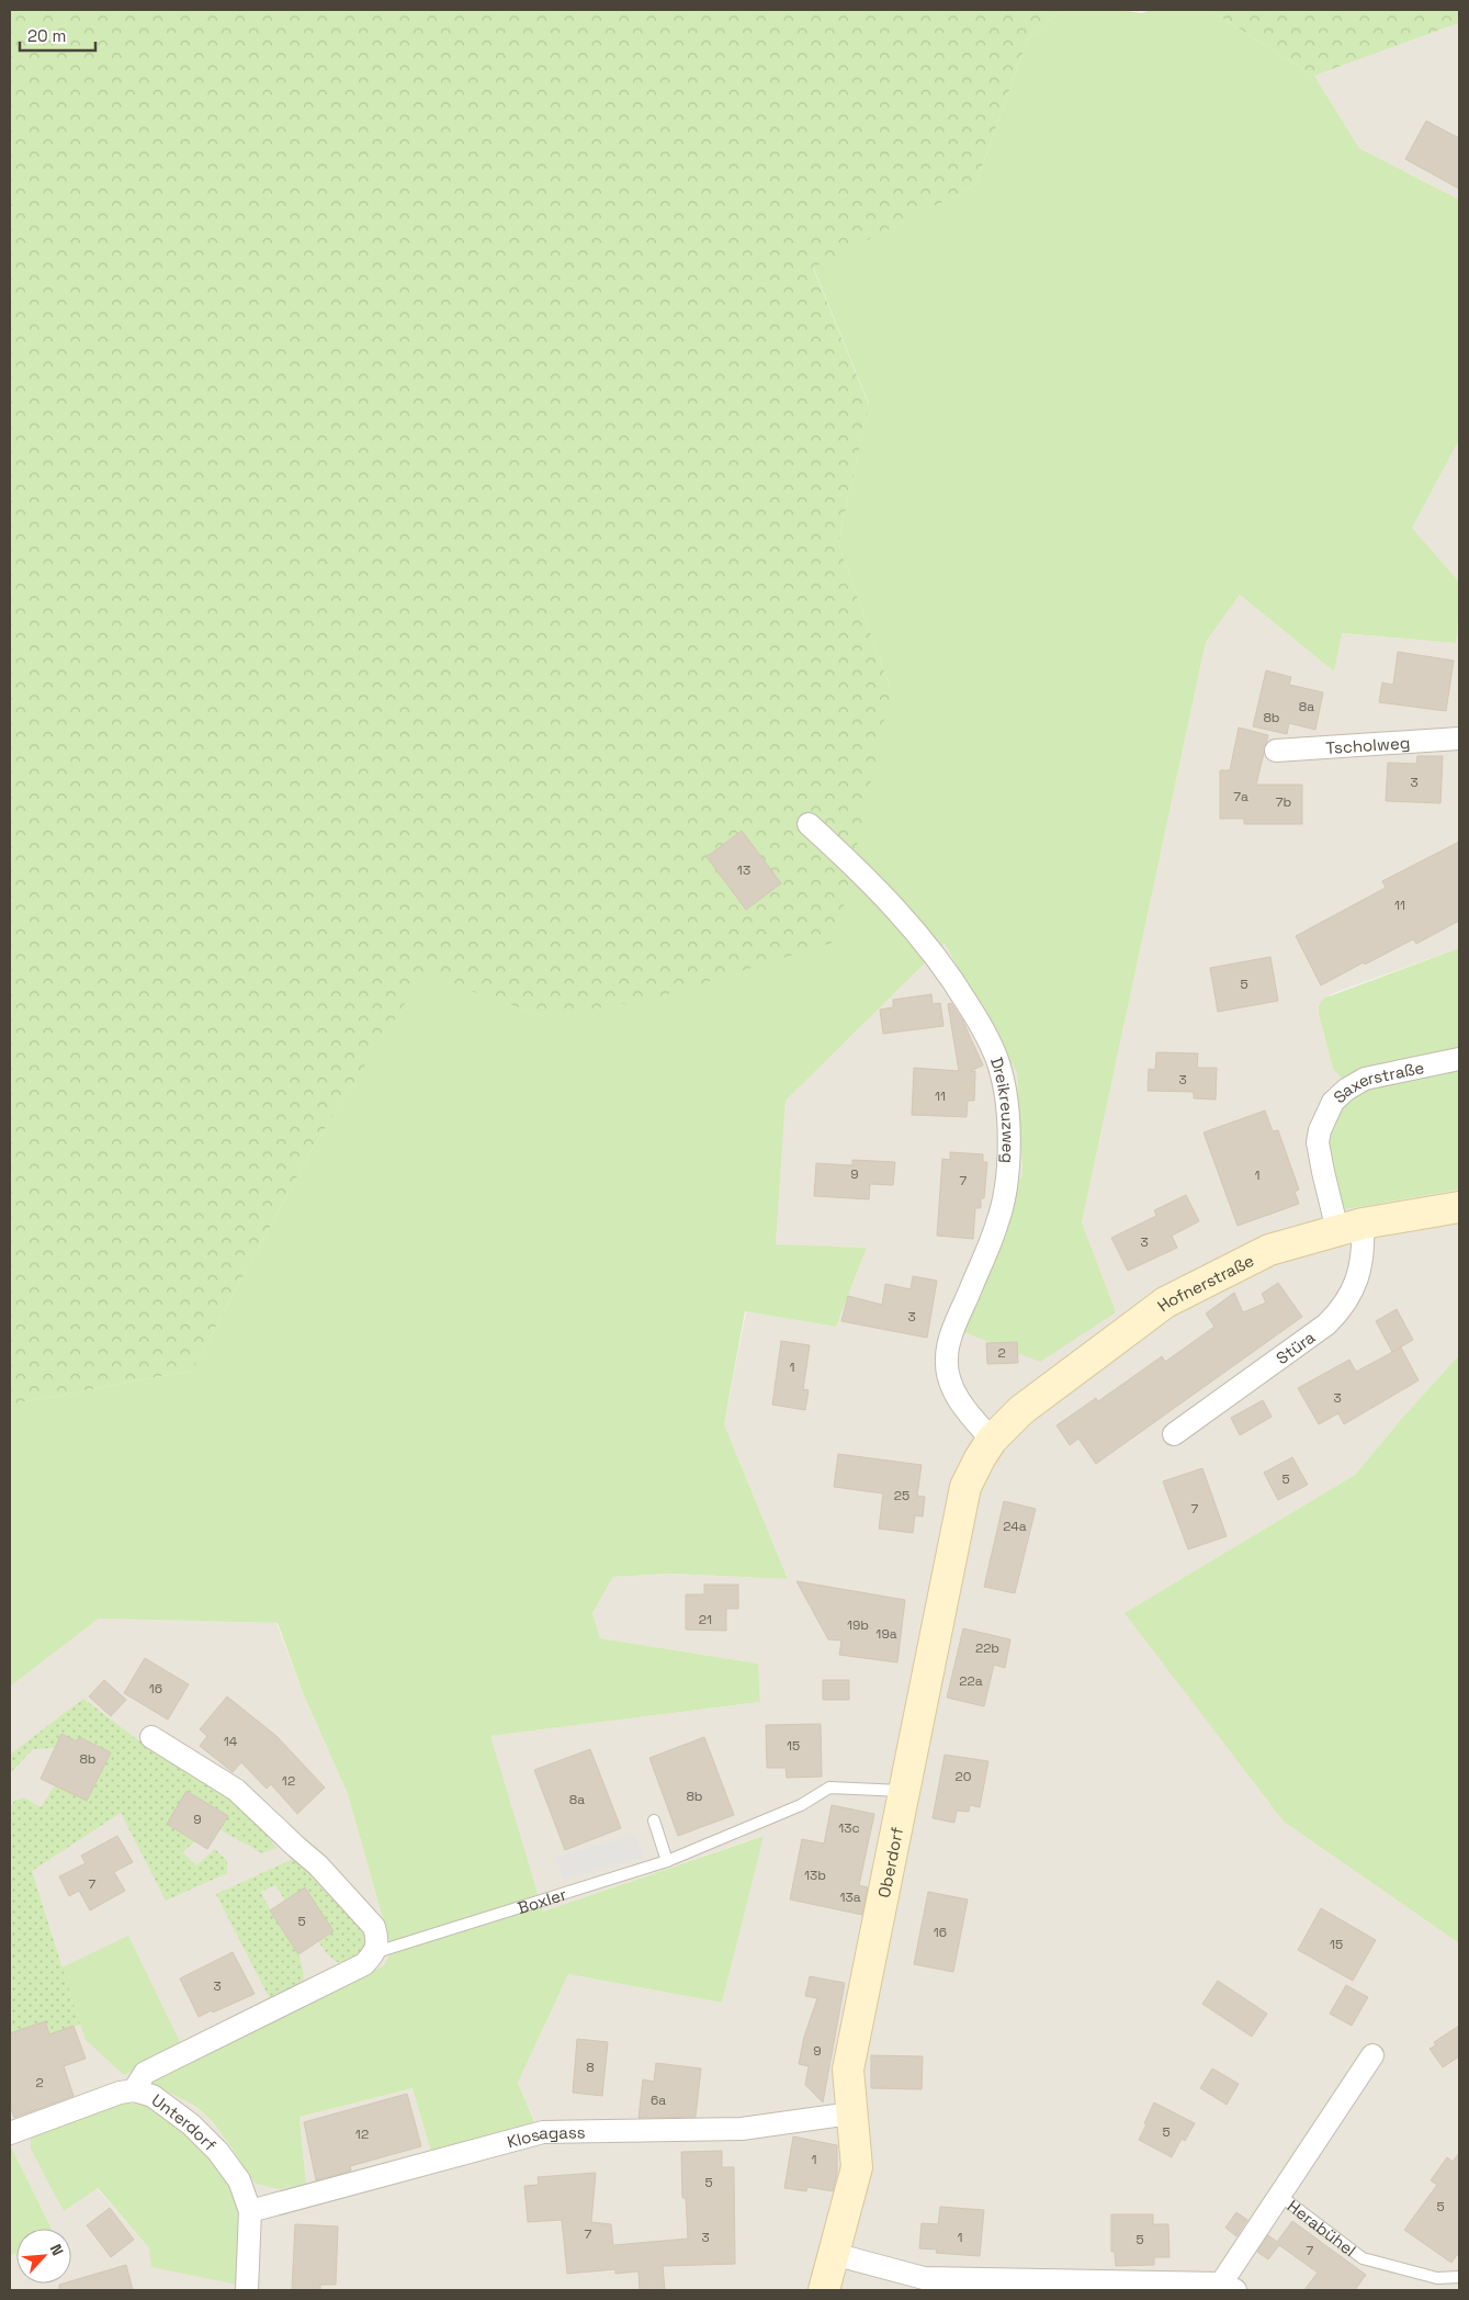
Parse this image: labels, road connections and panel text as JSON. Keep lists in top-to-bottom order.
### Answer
{
  "streets": {
    "main road": ["Hofnerstraße", "Oberdorf"],
    "street": [
      "Tscholweg",
      "Saxerstraße",
      "Dreikreuzweg",
      "Stüra",
      "Boxler",
      "Unterdorf",
      "Klosagass",
      "Herabühel"
    ]
  },
  "crossings": [
    ["Saxerstraße", "Hofnerstraße"],
    ["Saxerstraße", "Stüra"],
    ["Dreikreuzweg", "Hofnerstraße"],
    ["Dreikreuzweg", "Oberdorf"],
    ["Hofnerstraße", "Stüra"],
    ["Hofnerstraße", "Oberdorf"],
    ["Oberdorf", "Boxler"],
    ["Oberdorf", "Klosagass"],
    ["Boxler", "Unterdorf"],
    ["Unterdorf", "Klosagass"]
  ],
  "house_numbers": [
    "8a",
    "8b",
    "3",
    "7a",
    "7b",
    "13",
    "11",
    "5",
    "3",
    "11",
    "9",
    "1",
    "7",
    "3",
    "3",
    "2",
    "1",
    "3",
    "5",
    "25",
    "7",
    "24a",
    "21",
    "19b",
    "19a",
    "22b",
    "22a",
    "16",
    "14",
    "15",
    "8b",
    "20",
    "12",
    "8b",
    "8a",
    "9",
    "13c",
    "13b",
    "7",
    "13a",
    "5",
    "16",
    "15",
    "3",
    "9",
    "8",
    "2",
    "6a",
    "5",
    "12",
    "1",
    "5",
    "5",
    "7",
    "3",
    "1",
    "5",
    "7"
  ],
  "scale_bar": "20 m",
  "north": "top right"
}
